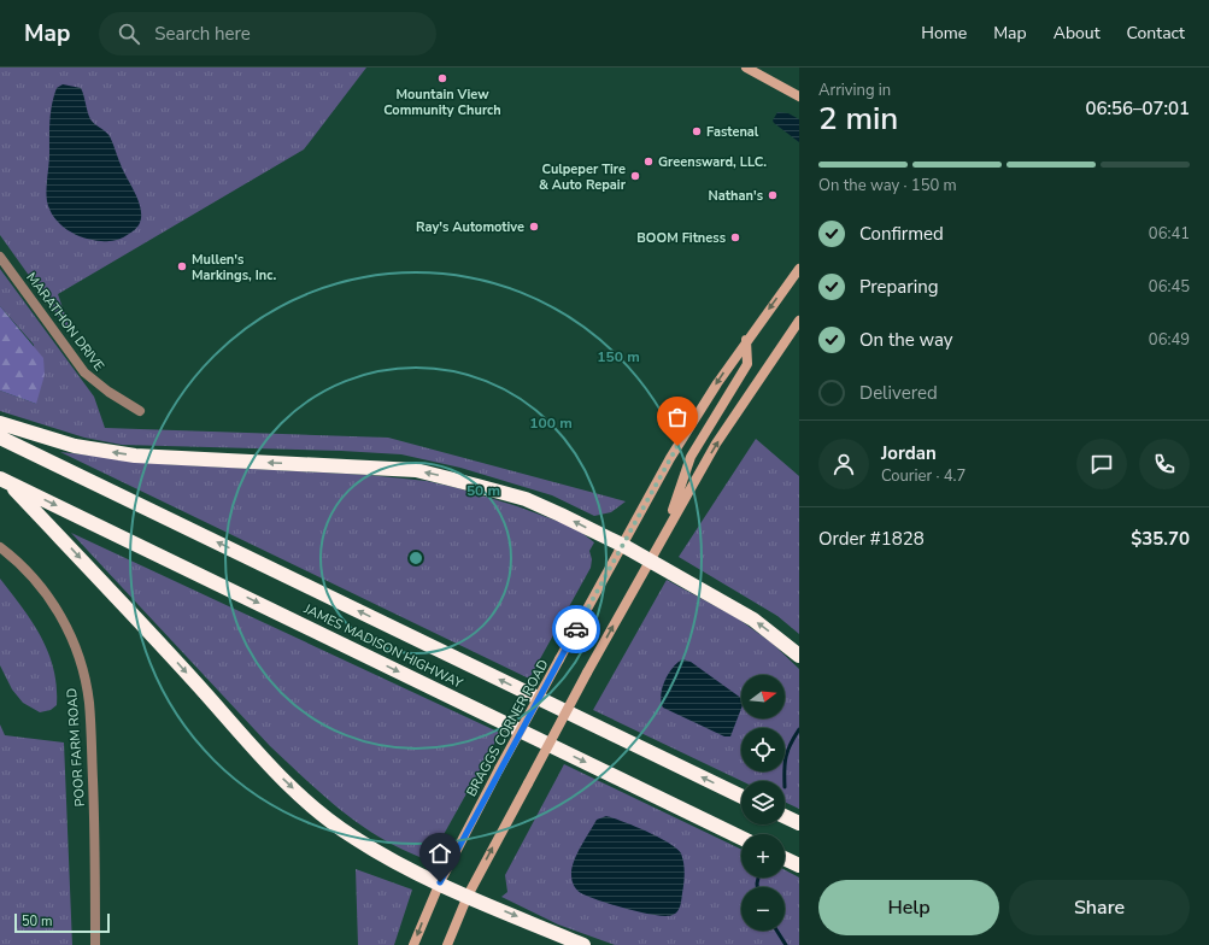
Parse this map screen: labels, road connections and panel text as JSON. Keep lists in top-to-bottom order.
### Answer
{
  "streets": {
    "highway": ["JAMES MADISON HIGHWAY"],
    "main road": ["BRAGGS CORNER ROAD"],
    "street": ["MARATHON DRIVE", "POOR FARM ROAD"]
  },
  "places": [
    "Mountain View Community Church",
    "Fastenal",
    "Greensward, LLC.",
    "Culpeper Tire & Auto Repair",
    "Nathan's",
    "Ray's Automotive",
    "BOOM Fitness",
    "Mullen's Markings, Inc."
  ],
  "scale_bar": "50 m",
  "north": "right",
  "page": {
    "header": "Map",
    "search": "Search here",
    "nav": [
      "Home",
      "Map",
      "About",
      "Contact"
    ],
    "heading": ["2 min", "Arriving in", "06:56–07:01"],
    "panel": [
      "Jordan",
      "Courier · 4.7",
      "Order #1828",
      "$35.70"
    ],
    "bar": "On the way · 150 m",
    "list": [
      ["Confirmed", "06:41"],
      ["Preparing", "06:45"],
      ["On the way", "06:49"],
      "Delivered"
    ],
    "map_buttons": ["+", "−"],
    "buttons": ["Help", "Share"],
    "scale": "50 m"
  },
  "rings": ["150 m", "100 m", "50 m"]
}
